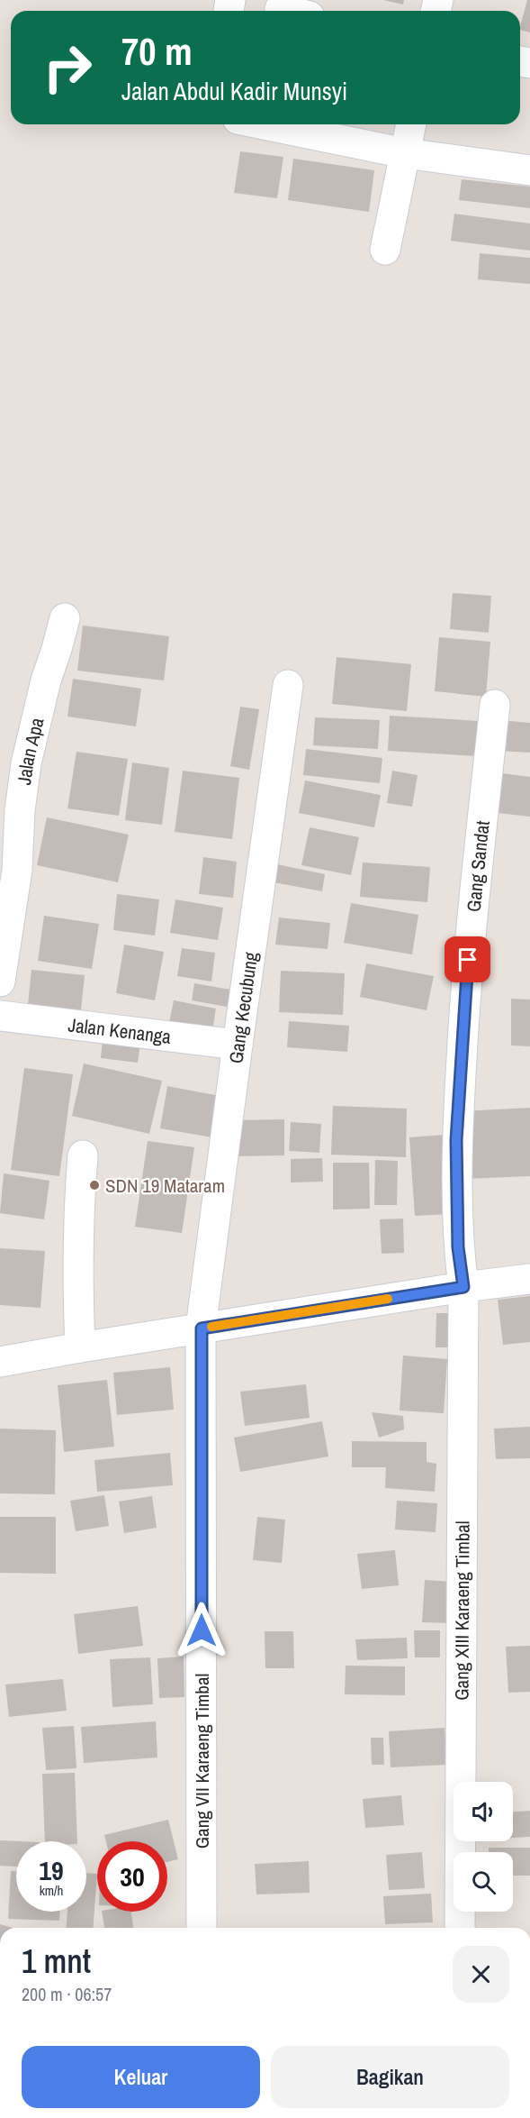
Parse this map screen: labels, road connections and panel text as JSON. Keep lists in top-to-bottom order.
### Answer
{
  "streets": {
    "street": [
      "Jalan Apa",
      "Gang Sandat",
      "Gang Kecubung",
      "Jalan Kenanga",
      "Gang XIII Karaeng Timbal",
      "Gang VII Karaeng Timbal"
    ]
  },
  "crossings": [
    ["Gang Sandat", "Gang XIII Karaeng Timbal"],
    ["Gang Kecubung", "Jalan Kenanga"],
    ["Gang Kecubung", "Gang VII Karaeng Timbal"]
  ],
  "places": ["SDN 19 Mataram"],
  "page": {
    "turn": ["70 m", "Jalan Abdul Kadir Munsyi"],
    "speed": "19 km/h",
    "limit": "30",
    "heading": ["1 mnt", "200 m · 06:57"],
    "buttons": ["Keluar", "Bagikan"]
  }
}
